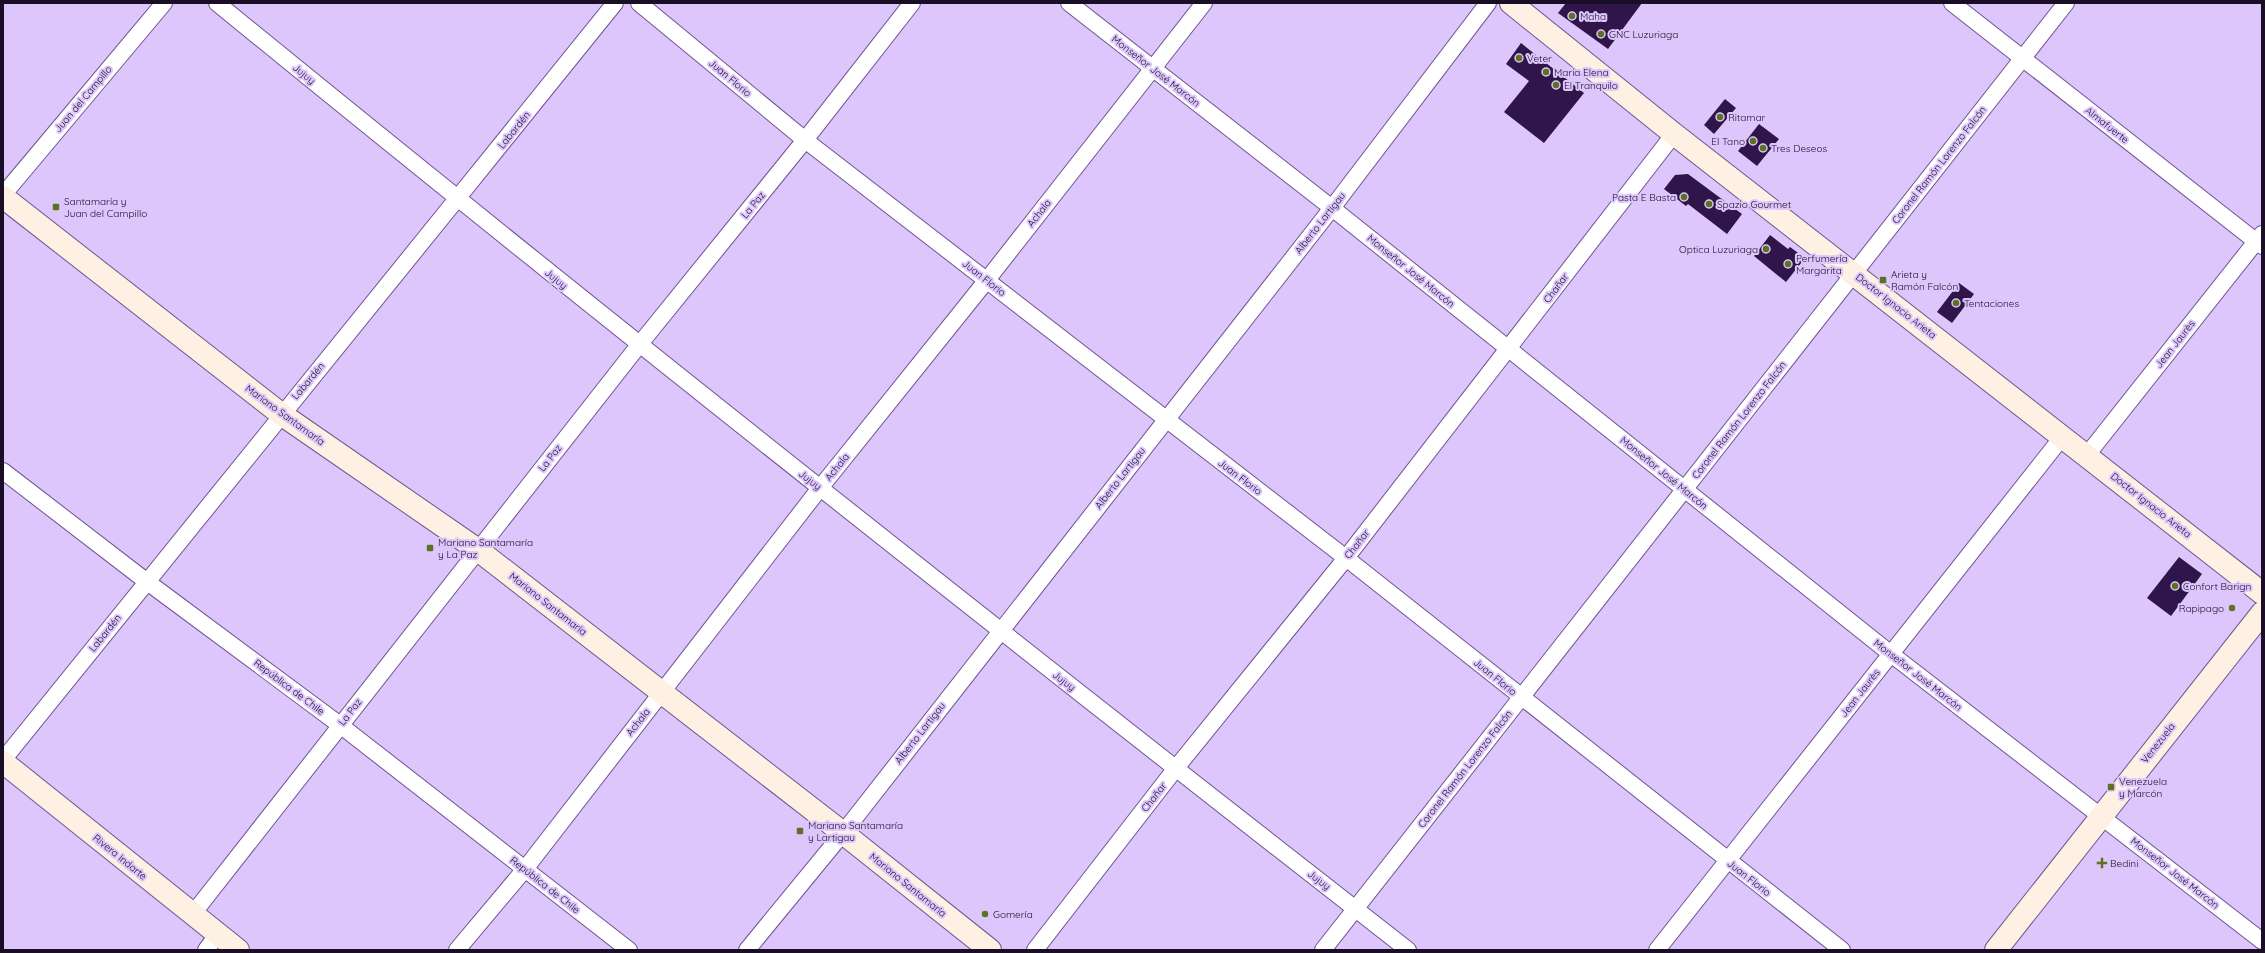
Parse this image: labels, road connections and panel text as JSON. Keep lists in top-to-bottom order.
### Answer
{
  "streets": {
    "street": [
      "Monseñor José Marcón",
      "Jujuy",
      "Juan Florio",
      "Juan del Campillo",
      "Almafuerte",
      "Labardén",
      "Coronel Ramón Lorenzo Falcón",
      "La Paz",
      "Achala",
      "Alberto Lartigau",
      "Chañar",
      "Doctor Ignacio Arieta",
      "Jean Jaurès",
      "Mariano Santamaría",
      "República de Chile",
      "Venezuela",
      "Rivera Indarte"
    ]
  },
  "crossings": [
    ["Monseñor José Marcón", "Coronel Ramón Lorenzo Falcón"],
    ["Monseñor José Marcón", "Achala"],
    ["Monseñor José Marcón", "Alberto Lartigau"],
    ["Monseñor José Marcón", "Chañar"],
    ["Monseñor José Marcón", "Jean Jaurès"],
    ["Monseñor José Marcón", "Venezuela"],
    ["Jujuy", "Labardén"],
    ["Jujuy", "Coronel Ramón Lorenzo Falcón"],
    ["Jujuy", "La Paz"],
    ["Jujuy", "Achala"],
    ["Jujuy", "Alberto Lartigau"],
    ["Jujuy", "Chañar"],
    ["Juan Florio", "Coronel Ramón Lorenzo Falcón"],
    ["Juan Florio", "La Paz"],
    ["Juan Florio", "Achala"],
    ["Juan Florio", "Alberto Lartigau"],
    ["Juan Florio", "Chañar"],
    ["Juan Florio", "Jean Jaurès"],
    ["Juan del Campillo", "Mariano Santamaría"],
    ["Almafuerte", "Coronel Ramón Lorenzo Falcón"],
    ["Almafuerte", "Jean Jaurès"],
    ["Labardén", "Mariano Santamaría"],
    ["Labardén", "República de Chile"],
    ["Labardén", "Rivera Indarte"],
    ["Coronel Ramón Lorenzo Falcón", "Doctor Ignacio Arieta"],
    ["La Paz", "Mariano Santamaría"],
    ["La Paz", "República de Chile"],
    ["La Paz", "Rivera Indarte"],
    ["Achala", "Mariano Santamaría"],
    ["Achala", "República de Chile"],
    ["Alberto Lartigau", "Mariano Santamaría"],
    ["Chañar", "Doctor Ignacio Arieta"],
    ["Doctor Ignacio Arieta", "Jean Jaurès"]
  ],
  "places": {
    "other": [
      "Maha",
      "GNC Luzuriaga",
      "Veter",
      "Maria Elena",
      "El Tranquilo",
      "Ritamar",
      "El Tano",
      "Tres Deseos",
      "Pasta E Basta",
      "Spazio Gourmet",
      "Optica Luzuriaga",
      "Perfumería Margarita",
      "Tentaciones",
      "Confort Barign",
      "Rapipago",
      "Gomería"
    ],
    "transit": [
      "Santamaría y Juan del Campillo",
      "Arieta y Ramón Falcón",
      "Mariano Santamaría y La Paz",
      "Venezuela y Marcón",
      "Mariano Santamaría y Lartigau"
    ],
    "health": ["Bedini"]
  }
}
